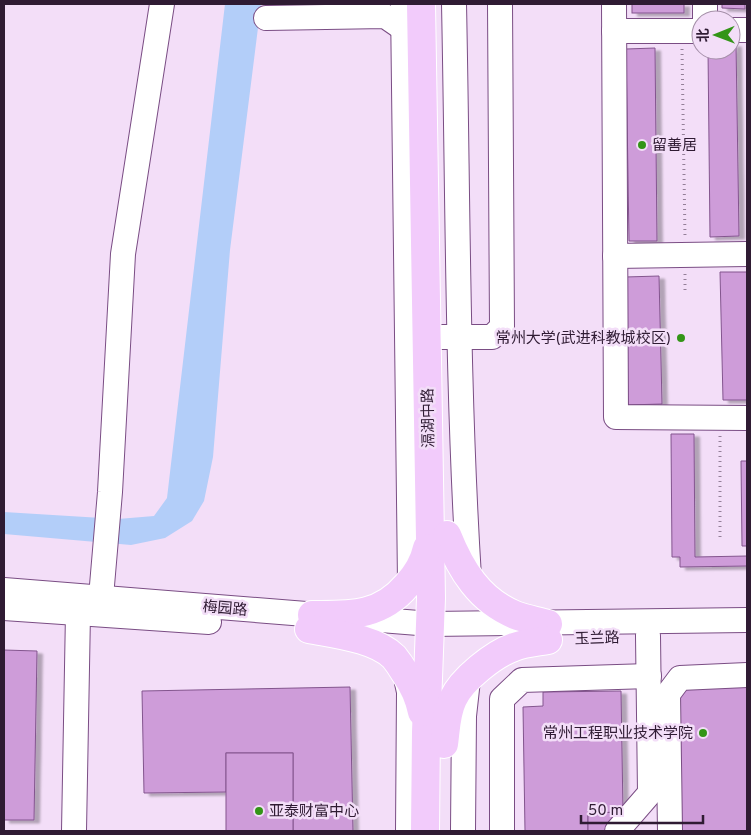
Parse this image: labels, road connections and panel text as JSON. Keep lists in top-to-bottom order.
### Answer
{
  "streets": {
    "main road": ["滆湖中路"],
    "street": ["梅园路", "玉兰路"]
  },
  "crossings": [
    ["滆湖中路", "梅园路"],
    ["滆湖中路", "玉兰路"],
    ["梅园路", "玉兰路"]
  ],
  "places": [
    "留善居",
    "常州大学(武进科教城校区)",
    "常州工程职业技术学院",
    "亚泰财富中心"
  ],
  "scale_bar": "50 m",
  "north": "left"
}
